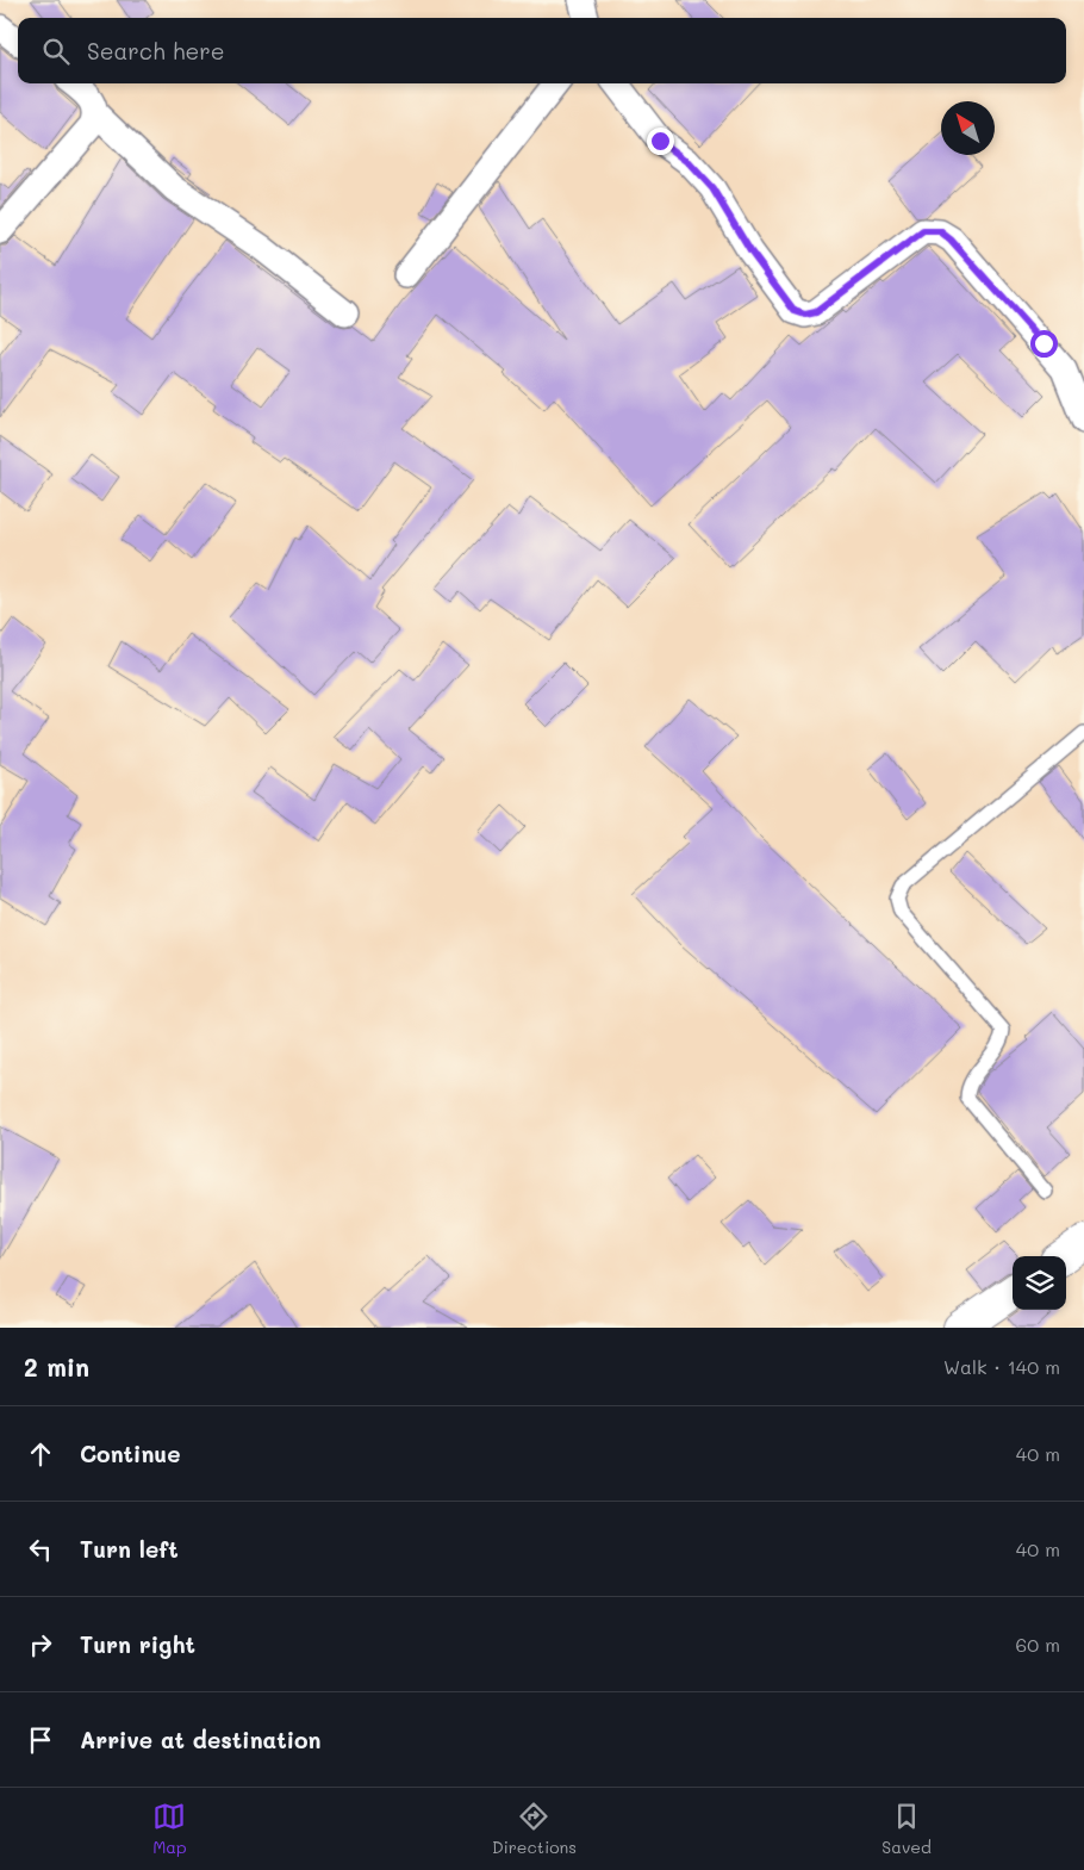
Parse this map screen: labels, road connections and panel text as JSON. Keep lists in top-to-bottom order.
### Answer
{
  "north": "top left",
  "page": {
    "search": "Search here",
    "heading": ["2 min", "Walk · 140 m"],
    "list": [
      ["Continue", "40 m"],
      ["Turn left", "40 m"],
      ["Turn right", "60 m"],
      "Arrive at destination"
    ],
    "nav": ["Map", "Directions", "Saved"]
  }
}
